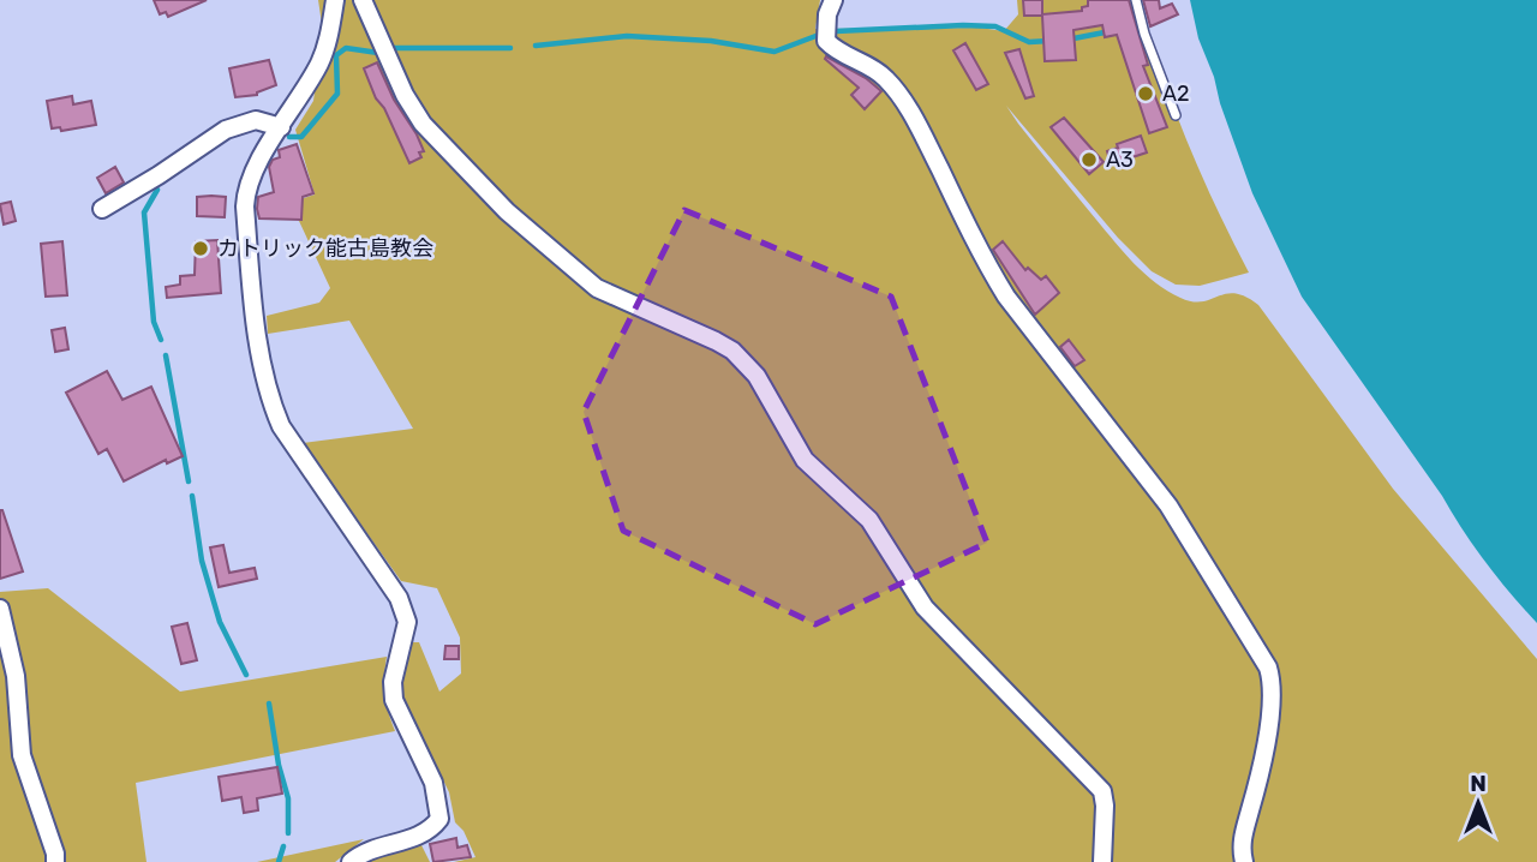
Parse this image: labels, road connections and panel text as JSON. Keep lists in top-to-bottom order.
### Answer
{
  "places": ["A2", "A3", "カトリック能古島教会"],
  "north": "top"
}
